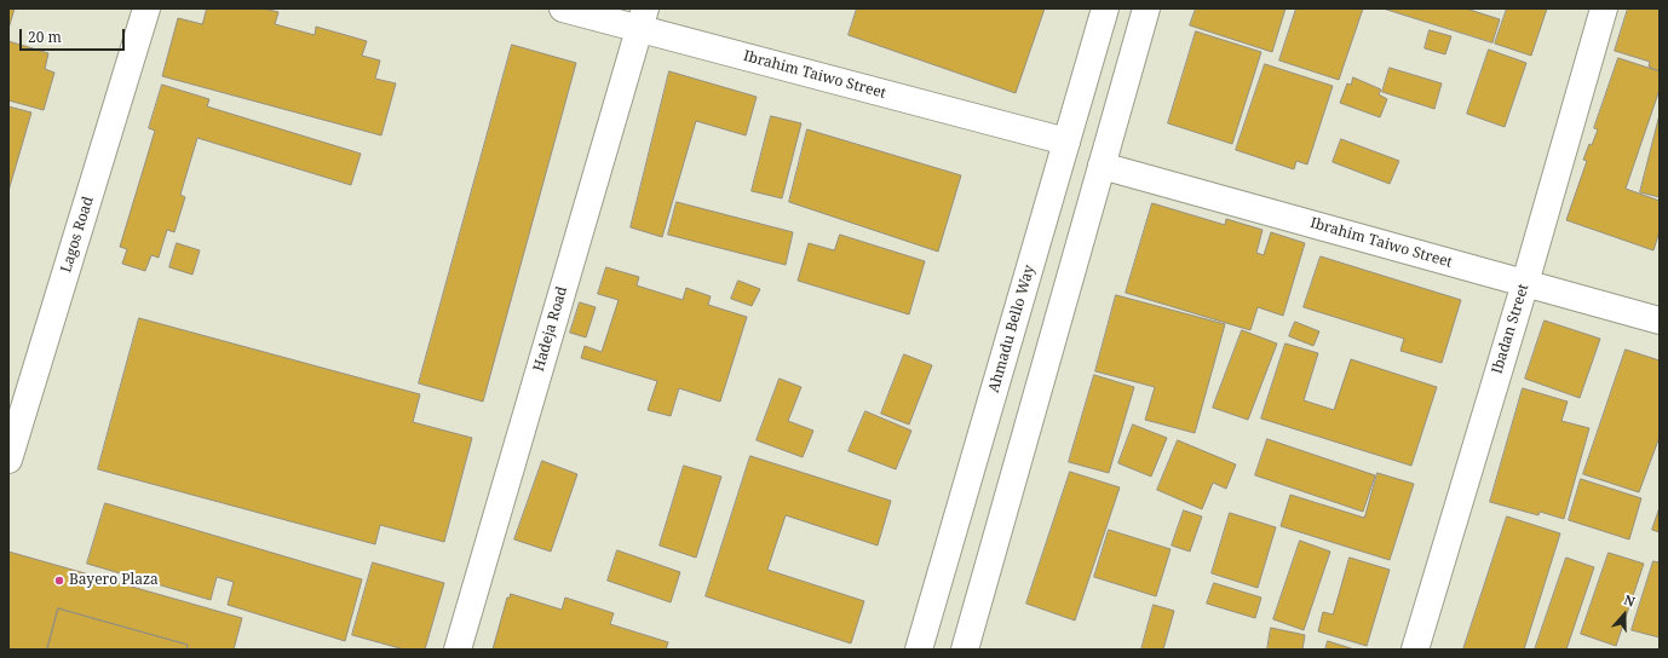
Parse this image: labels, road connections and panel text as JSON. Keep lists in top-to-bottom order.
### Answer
{
  "streets": {
    "street": [
      "Ibrahim Taiwo Street",
      "Lagos Road",
      "Hadeja Road",
      "Ahmadu Bello Way",
      "Ibadan Street"
    ]
  },
  "crossings": [
    ["Ibrahim Taiwo Street", "Hadeja Road"],
    ["Ibrahim Taiwo Street", "Ahmadu Bello Way"],
    ["Ibrahim Taiwo Street", "Ibadan Street"]
  ],
  "places": ["Bayero Plaza"],
  "scale_bar": "20 m",
  "north": "top"
}
